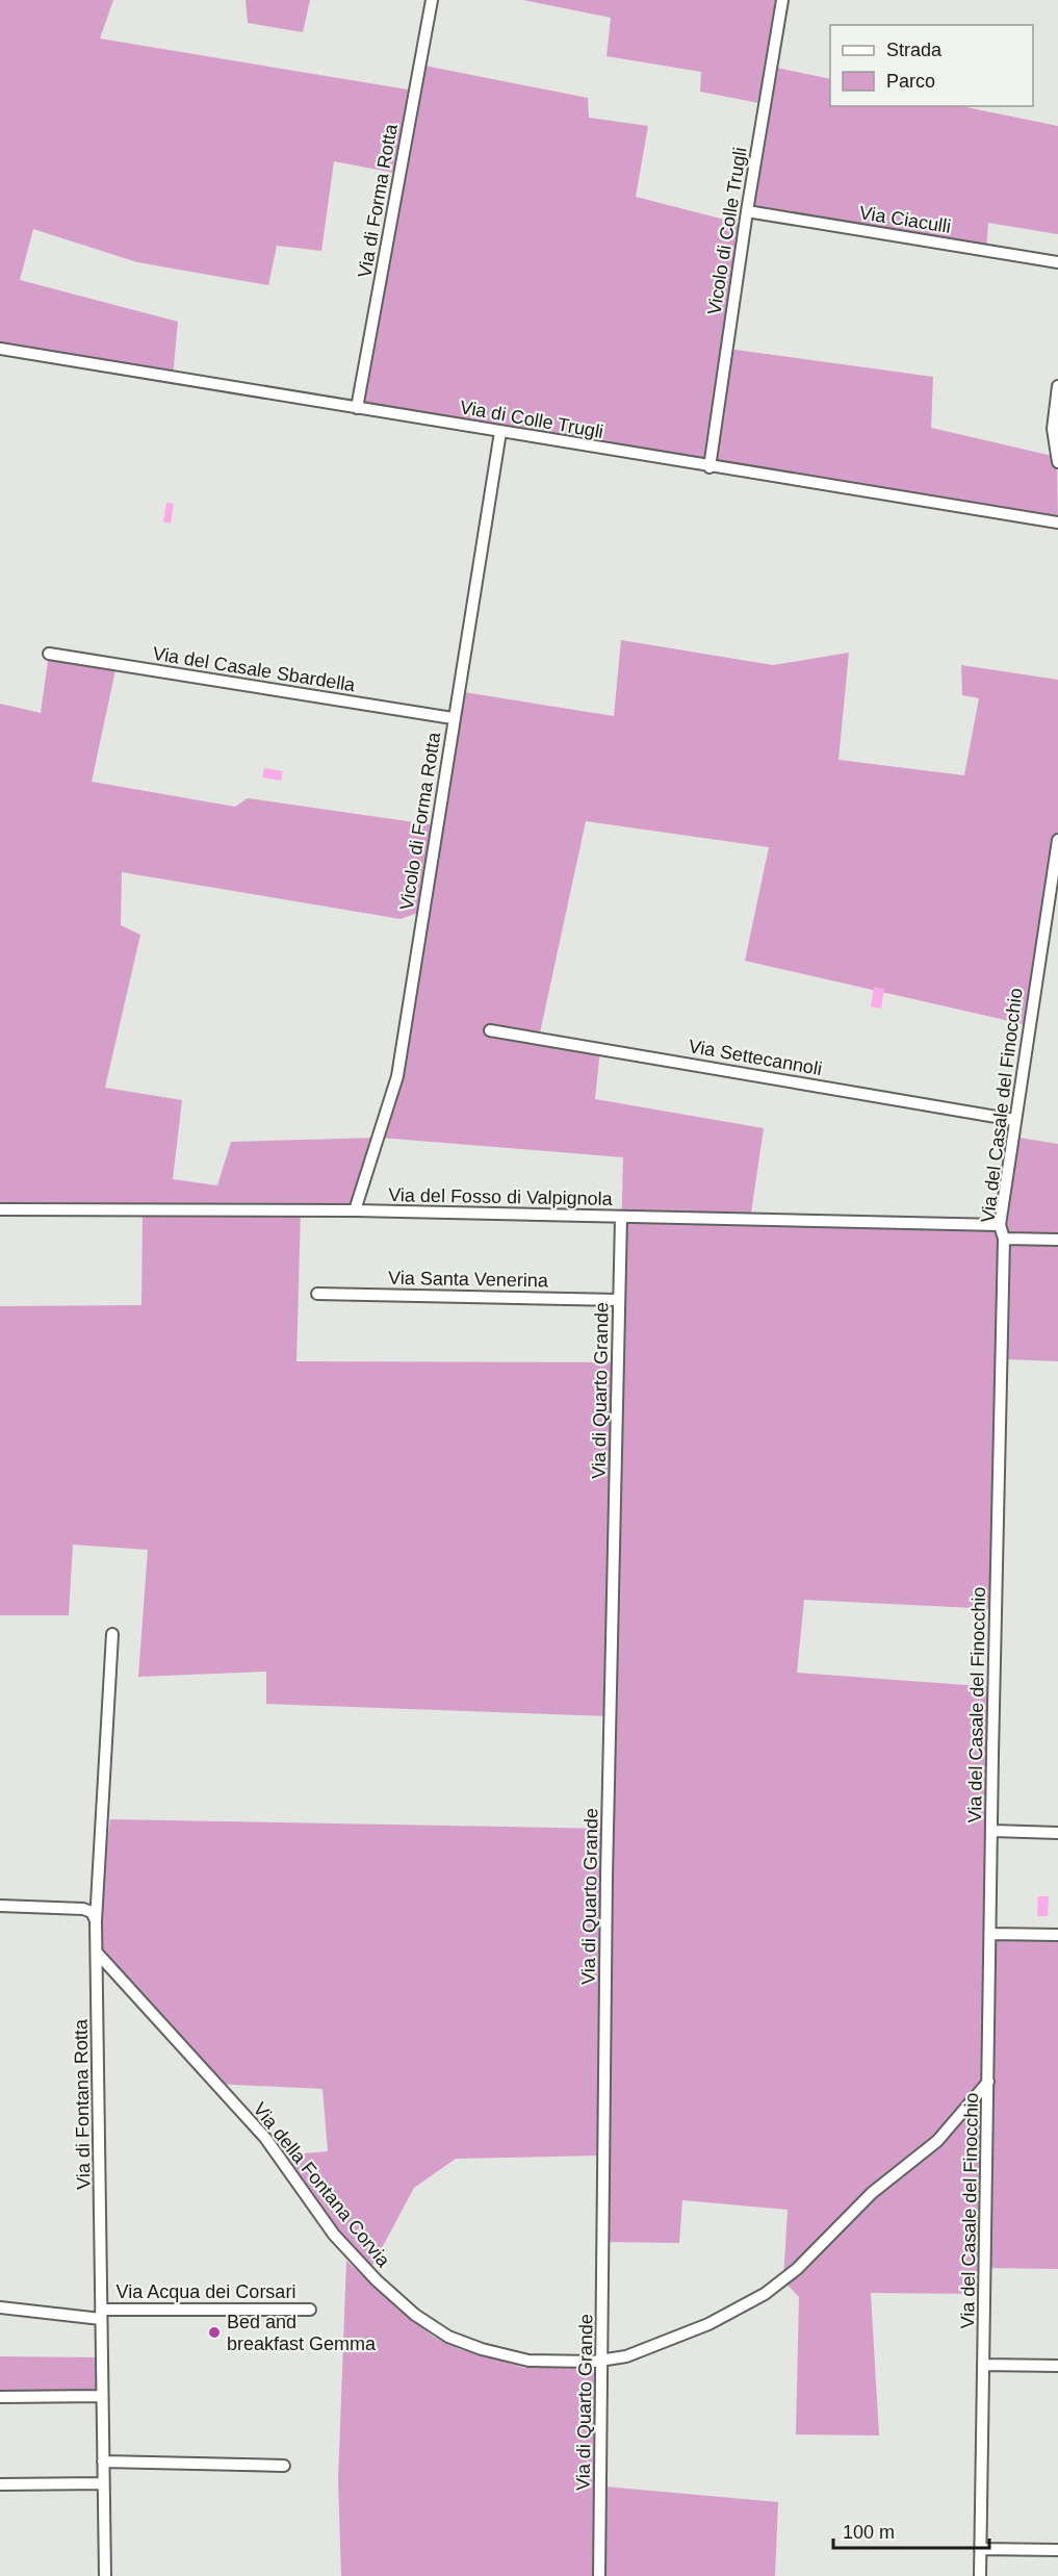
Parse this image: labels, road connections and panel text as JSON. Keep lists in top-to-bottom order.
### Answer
{
  "streets": {
    "street": [
      "Via di Forma Rotta",
      "Via Ciaculli",
      "Vicolo di Colle Trugli",
      "Via di Colle Trugli",
      "Via del Casale Sbardella",
      "Vicolo di Forma Rotta",
      "Via Settecannoli",
      "Via del Casale del Finocchio",
      "Via del Fosso di Valpignola",
      "Via Santa Venerina",
      "Via di Quarto Grande",
      "Via di Fontana Rotta",
      "Via della Fontana Corvia",
      "Via Acqua dei Corsari"
    ]
  },
  "crossings": [
    ["Via di Forma Rotta", "Via di Colle Trugli"],
    ["Via Ciaculli", "Vicolo di Colle Trugli"],
    ["Vicolo di Colle Trugli", "Via di Colle Trugli"],
    ["Via di Colle Trugli", "Vicolo di Forma Rotta"],
    ["Via del Casale Sbardella", "Vicolo di Forma Rotta"],
    ["Vicolo di Forma Rotta", "Via del Fosso di Valpignola"],
    ["Via Settecannoli", "Via del Casale del Finocchio"],
    ["Via del Casale del Finocchio", "Via del Fosso di Valpignola"],
    ["Via del Casale del Finocchio", "Via della Fontana Corvia"],
    ["Via del Fosso di Valpignola", "Via di Quarto Grande"],
    ["Via Santa Venerina", "Via di Quarto Grande"],
    ["Via di Quarto Grande", "Via della Fontana Corvia"],
    ["Via di Fontana Rotta", "Via della Fontana Corvia"],
    ["Via di Fontana Rotta", "Via Acqua dei Corsari"]
  ],
  "places": ["Bed and breakfast Gemma"],
  "legend": ["Strada", "Parco"],
  "scale_bar": "100 m"
}
